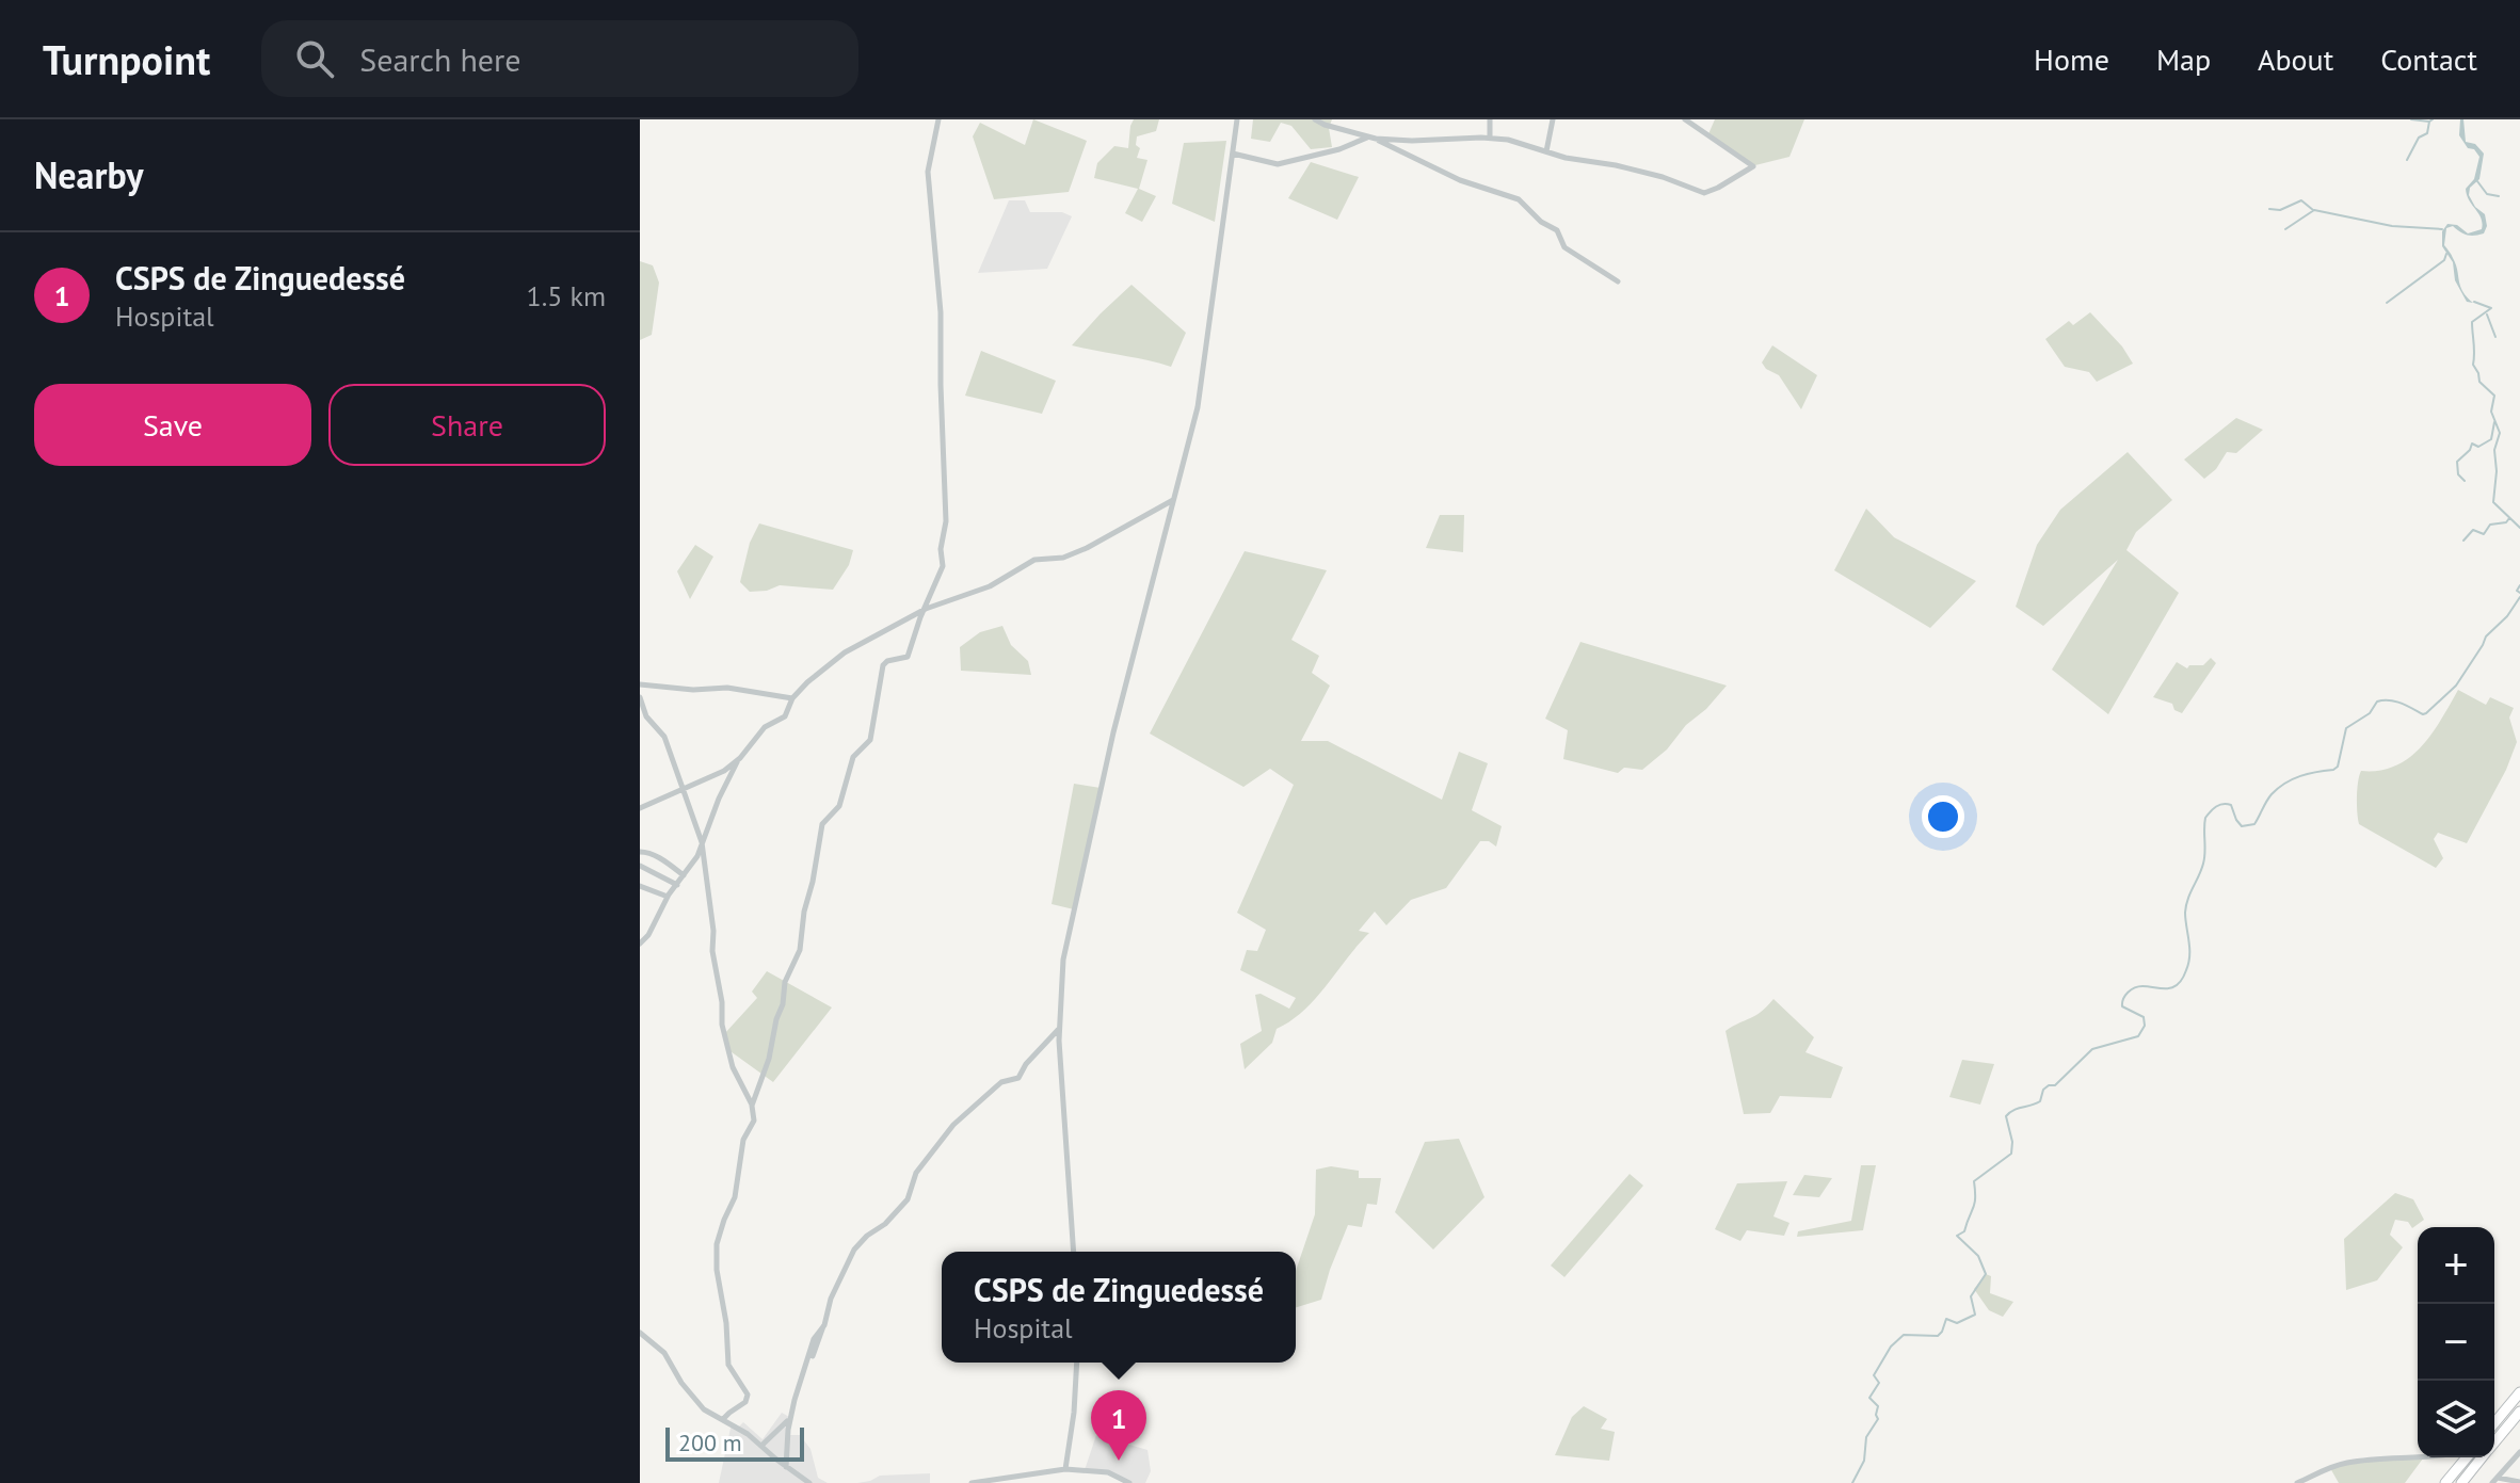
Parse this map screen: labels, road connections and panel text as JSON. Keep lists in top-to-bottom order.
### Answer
{
  "scale_bar": "200 m",
  "page": {
    "header": "Turnpoint",
    "search": "Search here",
    "nav": [
      "Home",
      "Map",
      "About",
      "Contact"
    ],
    "heading": "Nearby",
    "list": [
      {
        "mark": "1",
        "name": "CSPS de Zinguedessé",
        "note": "Hospital",
        "value": "1.5 km"
      }
    ],
    "buttons": ["Save", "Share"],
    "map_buttons": ["+", "−"],
    "popup": ["CSPS de Zinguedessé", "Hospital"],
    "pins": "1",
    "scale": "200 m"
  }
}
